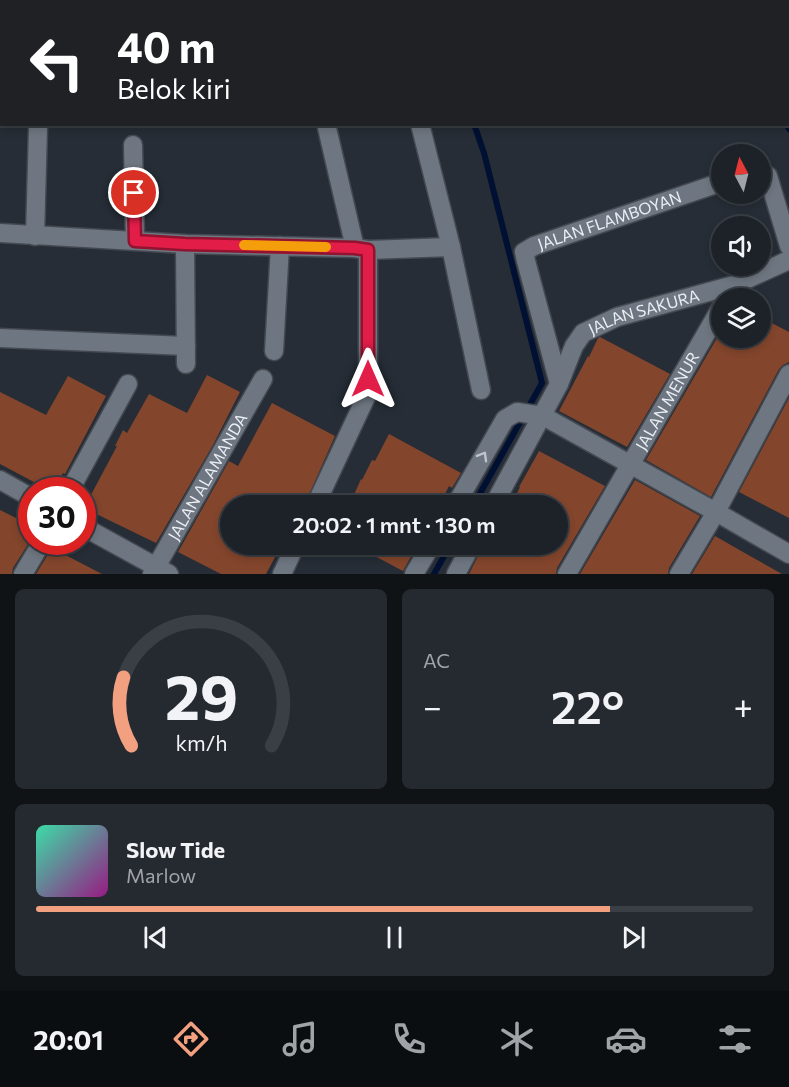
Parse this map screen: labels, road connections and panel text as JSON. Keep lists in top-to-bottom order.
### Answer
{
  "streets": {
    "street": [
      "JALAN FLAMBOYAN",
      "JALAN SAKURA",
      "JALAN MENUR",
      "JALAN ALAMANDA"
    ]
  },
  "crossings": [
    ["JALAN FLAMBOYAN", "JALAN SAKURA"]
  ],
  "north": "top",
  "page": {
    "turn": ["40 m", "Belok kiri"],
    "limit": "30",
    "trip": "20:02 · 1 mnt · 130 m",
    "tile": "AC",
    "heat": ["−", "22°", "+"],
    "song": ["Slow Tide", "Marlow"],
    "tabs": "20:01",
    "gauge": ["29", "km/h"]
  }
}
